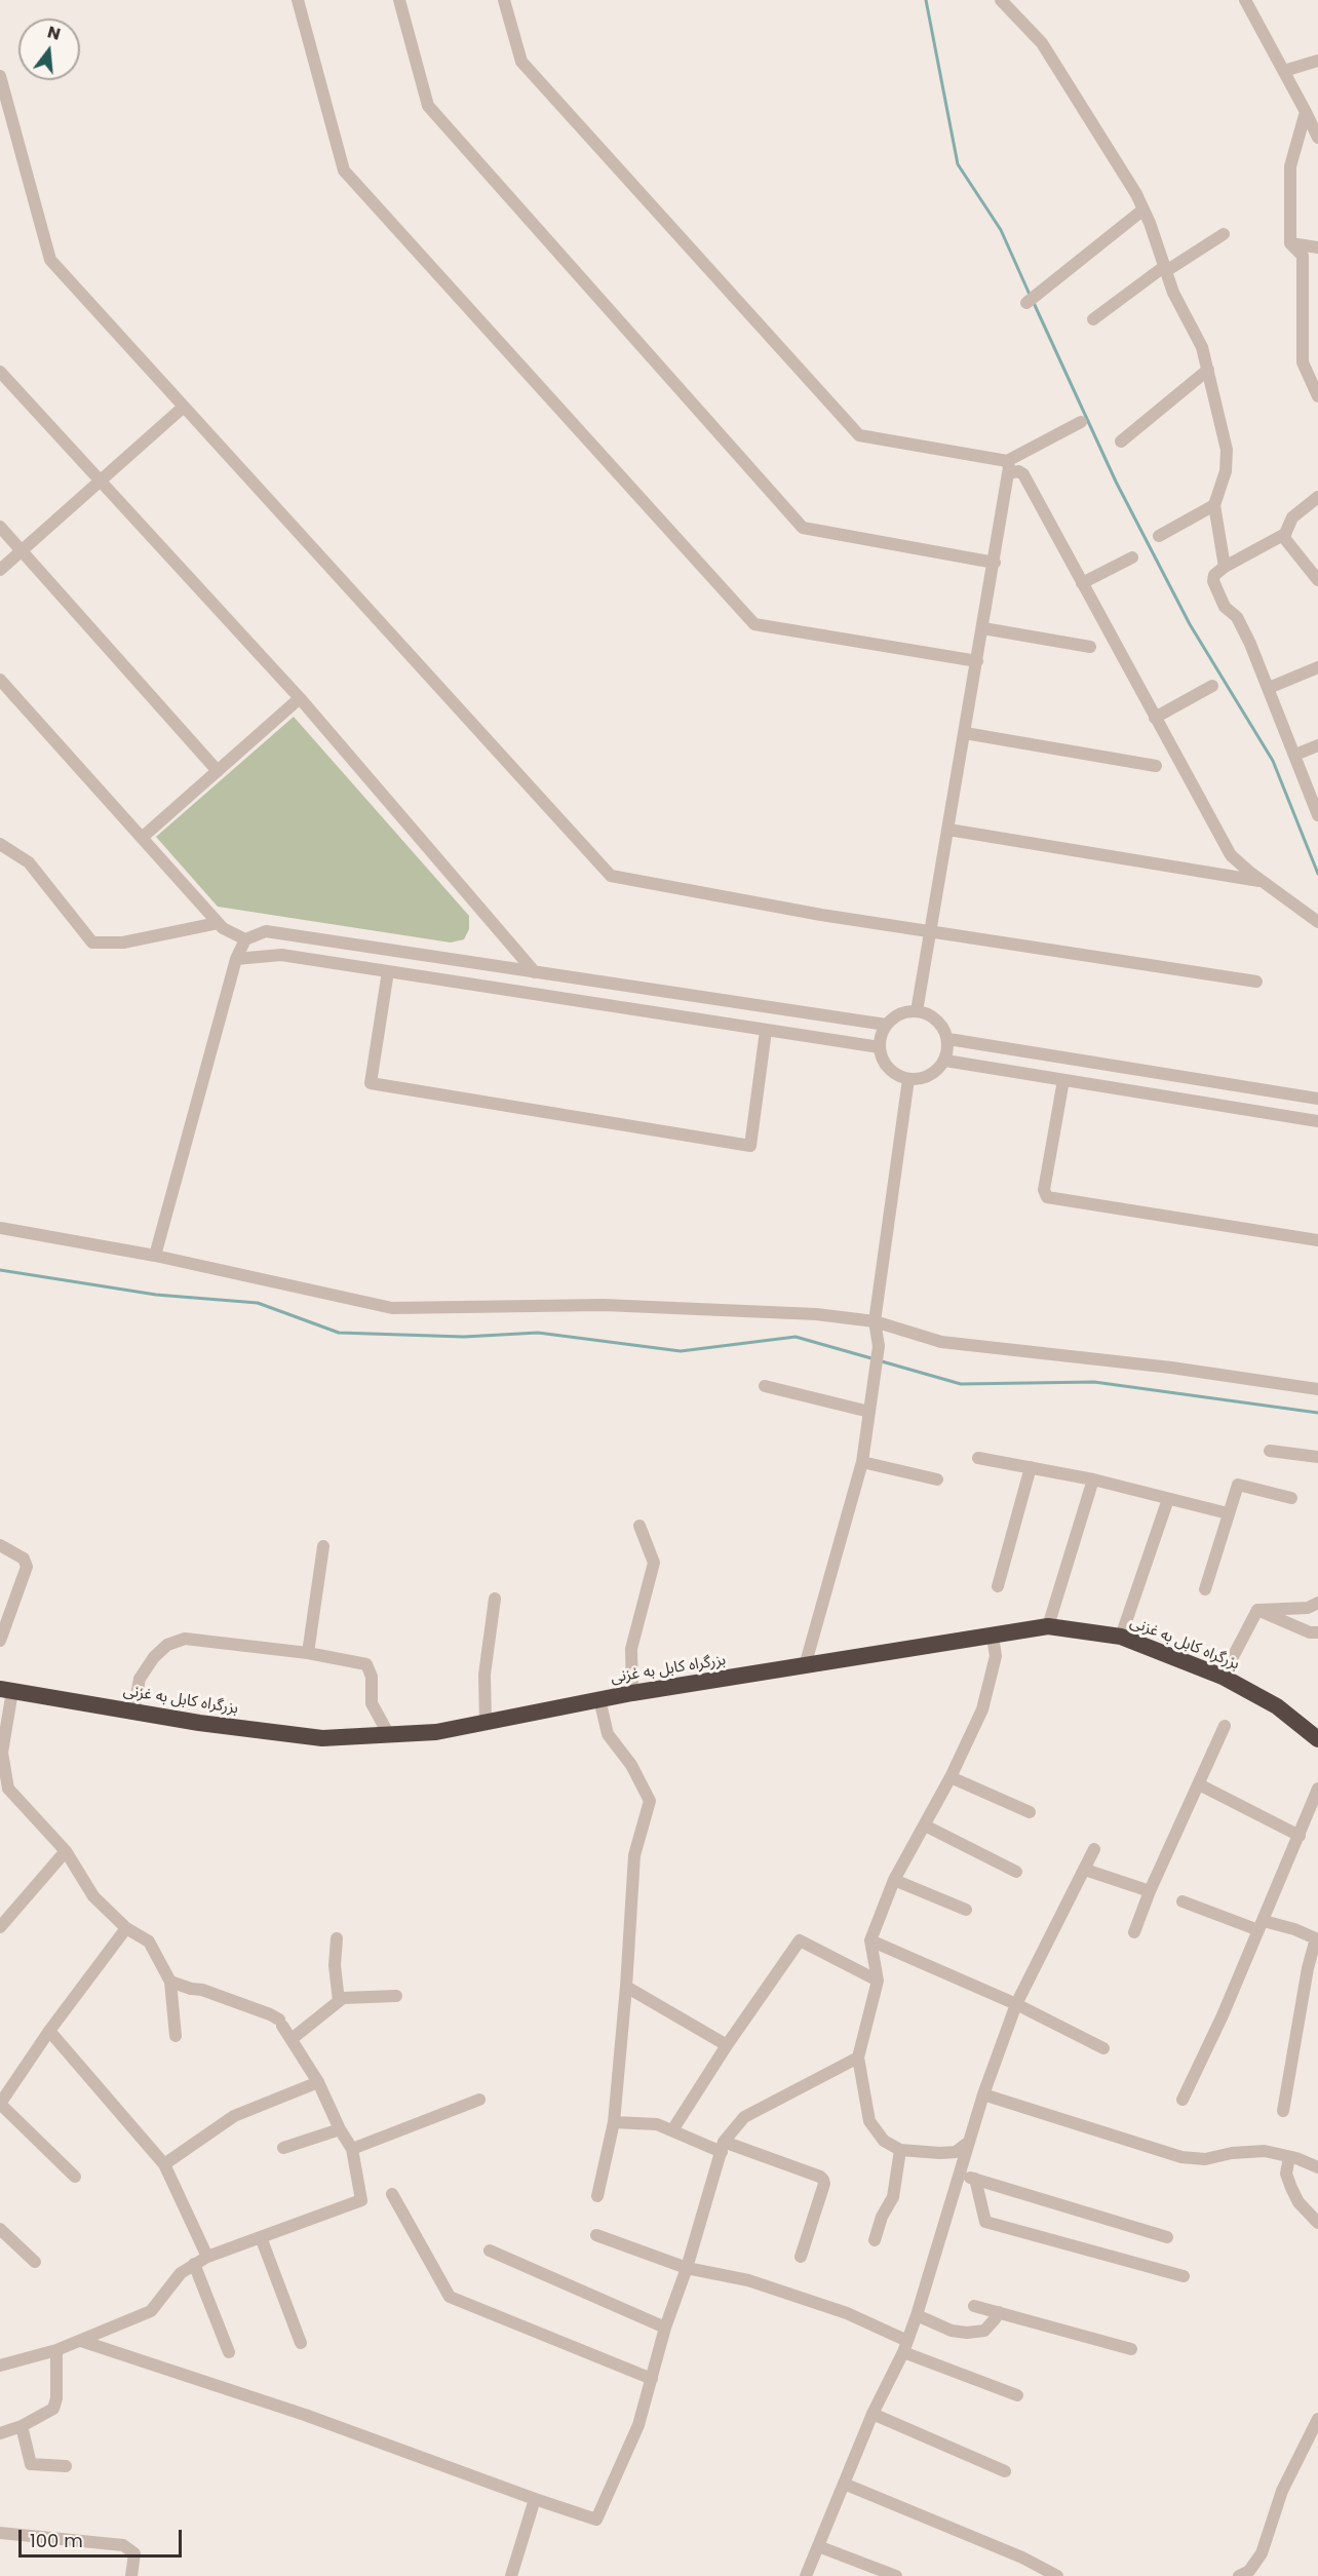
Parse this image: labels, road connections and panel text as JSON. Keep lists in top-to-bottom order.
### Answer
{
  "streets": {
    "highway": ["بزرگراه کابل به غزنی"]
  },
  "scale_bar": "100 m",
  "north": "top"
}
